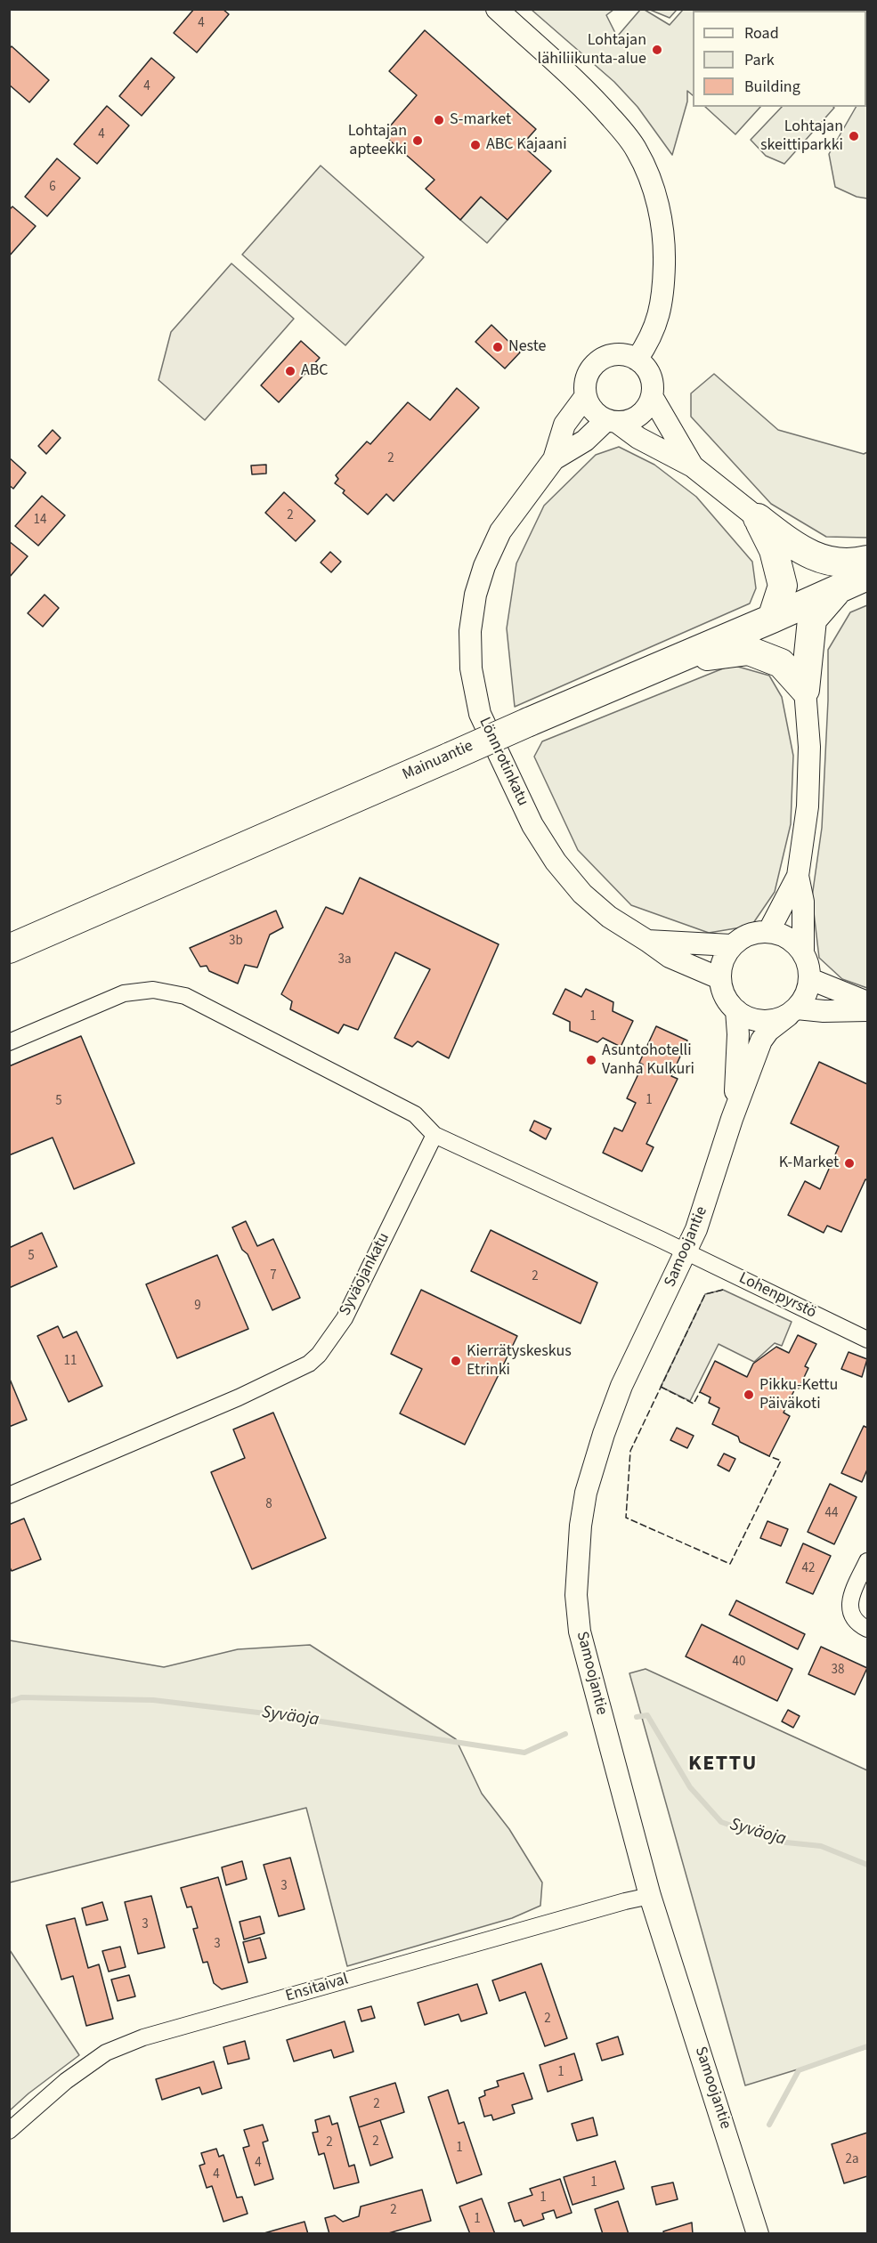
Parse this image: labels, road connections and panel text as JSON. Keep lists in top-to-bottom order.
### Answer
{
  "streets": {
    "highway": ["Mainuantie"],
    "street": [
      "Lönnrotinkatu",
      "Samoojantie",
      "Syväojankatu",
      "Lohenpyrstö",
      "Ensitaival"
    ]
  },
  "crossings": [
    ["Lönnrotinkatu", "Samoojantie"],
    ["Samoojantie", "Lohenpyrstö"],
    ["Samoojantie", "Ensitaival"]
  ],
  "districts": ["KETTU"],
  "water": ["Syväoja"],
  "places": [
    "Lohtajan lähiliikunta-alue",
    "S-market",
    "Lohtajan skeittiparkki",
    "Lohtajan apteekki",
    "ABC Kajaani",
    "Neste",
    "ABC",
    "Asuntohotelli Vanha Kulkuri",
    "K-Market",
    "Kierrätyskeskus Etrinki",
    "Pikku-Kettu Päiväkoti"
  ],
  "house_numbers": [
    "4",
    "4",
    "4",
    "6",
    "2",
    "2",
    "14",
    "3b",
    "3a",
    "1",
    "1",
    "5",
    "5",
    "7",
    "2",
    "9",
    "11",
    "8",
    "44",
    "42",
    "40",
    "38",
    "3",
    "3",
    "3",
    "2",
    "1",
    "2",
    "2",
    "2",
    "1",
    "2a",
    "4",
    "4",
    "1",
    "1",
    "2",
    "1"
  ],
  "legend": ["Road", "Park", "Building"]
}
